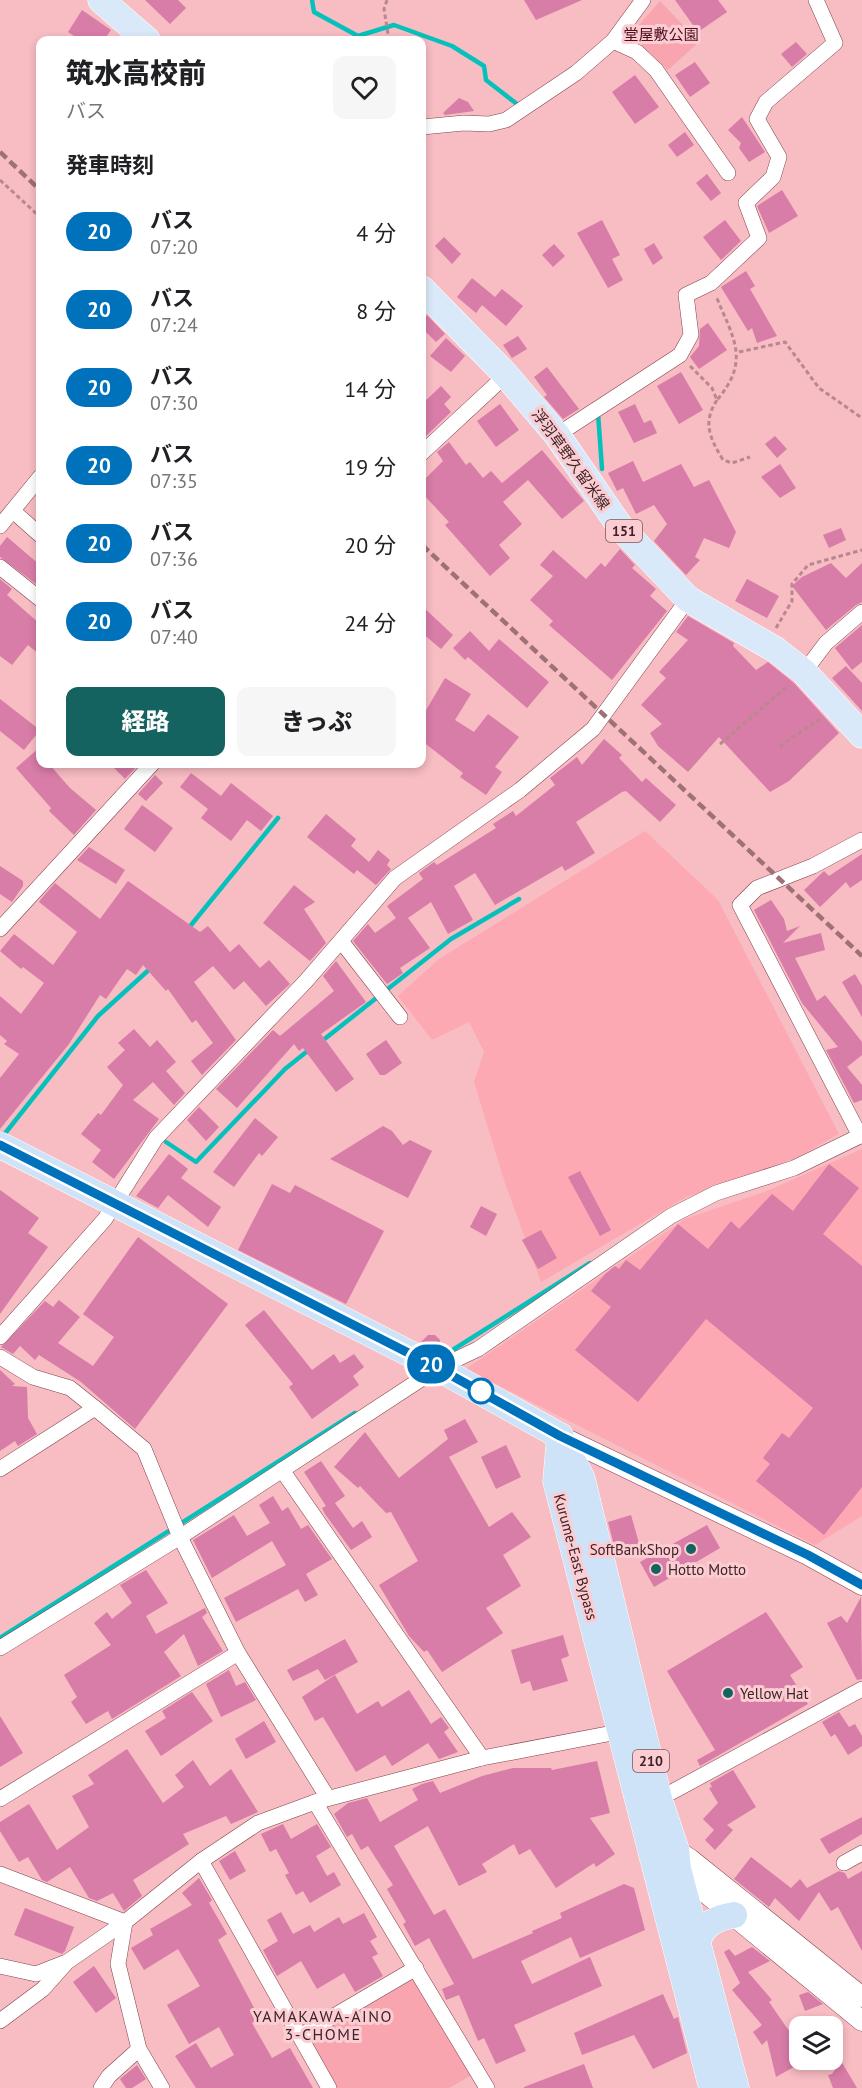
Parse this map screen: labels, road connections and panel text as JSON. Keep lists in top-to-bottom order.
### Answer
{
  "streets": {
    "highway": ["Kurume-East Bypass", "210"],
    "main road": ["浮羽草野久留米線", "151"]
  },
  "districts": ["YAMAKAWA-AINO 3-CHOME"],
  "parks": ["堂屋敷公園"],
  "places": ["SoftBankShop", "Hotto Motto", "Yellow Hat"],
  "lines": ["bus line 20"],
  "page": {
    "on_map": "20",
    "heading": [
      ["筑水高校前", "バス"],
      "発車時刻"
    ],
    "list": [
      {
        "mark": "20",
        "name": "バス",
        "note": "07:20",
        "value": "4 分"
      },
      {
        "mark": "20",
        "name": "バス",
        "note": "07:24",
        "value": "8 分"
      },
      {
        "mark": "20",
        "name": "バス",
        "note": "07:30",
        "value": "14 分"
      },
      {
        "mark": "20",
        "name": "バス",
        "note": "07:35",
        "value": "19 分"
      },
      {
        "mark": "20",
        "name": "バス",
        "note": "07:36",
        "value": "20 分"
      },
      {
        "mark": "20",
        "name": "バス",
        "note": "07:40",
        "value": "24 分"
      }
    ],
    "buttons": ["経路", "きっぷ"]
  }
}
